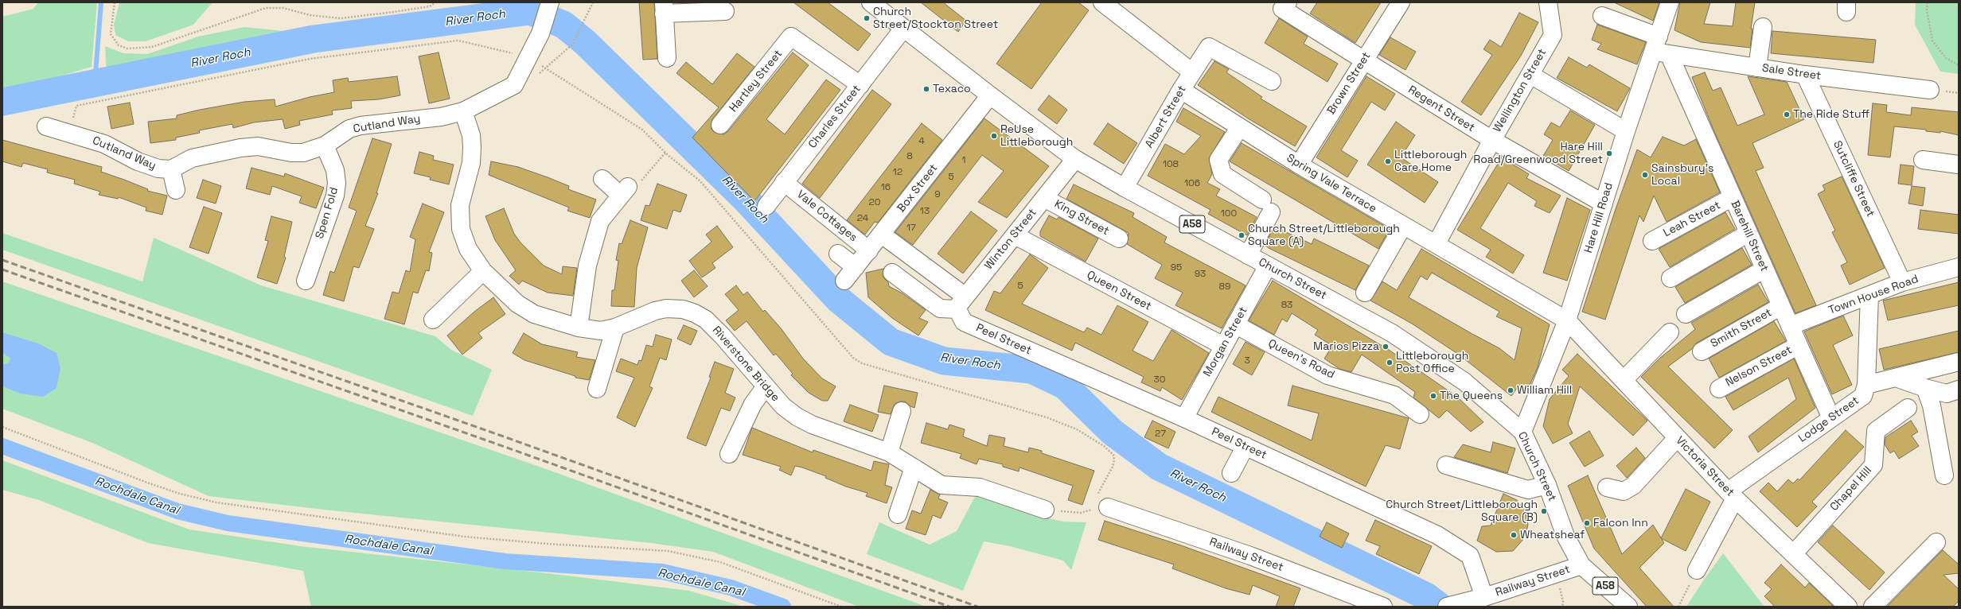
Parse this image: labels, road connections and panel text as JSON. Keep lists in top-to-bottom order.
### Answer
{
  "streets": {
    "main road": [
      "Sale Street",
      "Hartley Street",
      "Brown Street",
      "Wellington Street",
      "Regent Street",
      "Charles Street",
      "Albert Street",
      "Cutland Way",
      "Sutcliffe Street",
      "Spring Vale Terrace",
      "Box Street",
      "Spen Fold",
      "Vale Cottages",
      "King Street",
      "Hare Hill Road",
      "Leah Street",
      "A58",
      "Barehill Street",
      "Winton Street",
      "Church Street",
      "Queen Street",
      "Town House Road",
      "Smith Street",
      "Peel Street",
      "Morgan Street",
      "Queen's Road",
      "Riverstone Bridge",
      "Nelson Street",
      "Lodge Street",
      "Victoria Street",
      "Chapel Hill",
      "Railway Street"
    ]
  },
  "crossings": [
    ["Sale Street", "Sutcliffe Street"],
    ["Sale Street", "Hare Hill Road"],
    ["Sale Street", "Barehill Street"],
    ["Hartley Street", "Charles Street"],
    ["Brown Street", "Regent Street"],
    ["Brown Street", "Spring Vale Terrace"],
    ["Wellington Street", "Regent Street"],
    ["Wellington Street", "Spring Vale Terrace"],
    ["Regent Street", "Hare Hill Road"],
    ["Charles Street", "Vale Cottages"],
    ["Charles Street", "Church Street"],
    ["Albert Street", "Spring Vale Terrace"],
    ["Albert Street", "Church Street"],
    ["Cutland Way", "Spen Fold"],
    ["Cutland Way", "Riverstone Bridge"],
    ["Sutcliffe Street", "Town House Road"],
    ["Spring Vale Terrace", "Hare Hill Road"],
    ["Spring Vale Terrace", "Victoria Street"],
    ["Box Street", "Vale Cottages"],
    ["Box Street", "Church Street"],
    ["King Street", "Winton Street"],
    ["Hare Hill Road", "Barehill Street"],
    ["Hare Hill Road", "Church Street"],
    ["Hare Hill Road", "Victoria Street"],
    ["Leah Street", "Barehill Street"],
    ["Barehill Street", "Town House Road"],
    ["Barehill Street", "Smith Street"],
    ["Barehill Street", "Nelson Street"],
    ["Barehill Street", "Lodge Street"],
    ["Winton Street", "Church Street"],
    ["Winton Street", "Queen Street"],
    ["Winton Street", "Peel Street"],
    ["Church Street", "Morgan Street"],
    ["Church Street", "Railway Street"],
    ["Queen Street", "Morgan Street"],
    ["Town House Road", "Lodge Street"],
    ["Peel Street", "Morgan Street"],
    ["Peel Street", "Railway Street"],
    ["Morgan Street", "Queen's Road"],
    ["Lodge Street", "Victoria Street"],
    ["Victoria Street", "Chapel Hill"]
  ],
  "water": ["River Roch", "Rochdale Canal"],
  "places": [
    "Church Street/Stockton Street",
    "Texaco",
    "The Ride Stuff",
    "ReUse Littleborough",
    "Hare Hill Road/Greenwood Street",
    "Littleborough Care Home",
    "Sainsbury's Local",
    "Church Street/Littleborough Square (A)",
    "Marios Pizza",
    "Littleborough Post Office",
    "William Hill",
    "The Queens",
    "Church Street/Littleborough Square (B)",
    "Falcon Inn",
    "Wheatsheaf"
  ],
  "house_numbers": [
    "4",
    "8",
    "1",
    "108",
    "12",
    "5",
    "106",
    "16",
    "9",
    "20",
    "13",
    "100",
    "24",
    "17",
    "95",
    "93",
    "5",
    "89",
    "83",
    "3",
    "30",
    "27"
  ]
}
